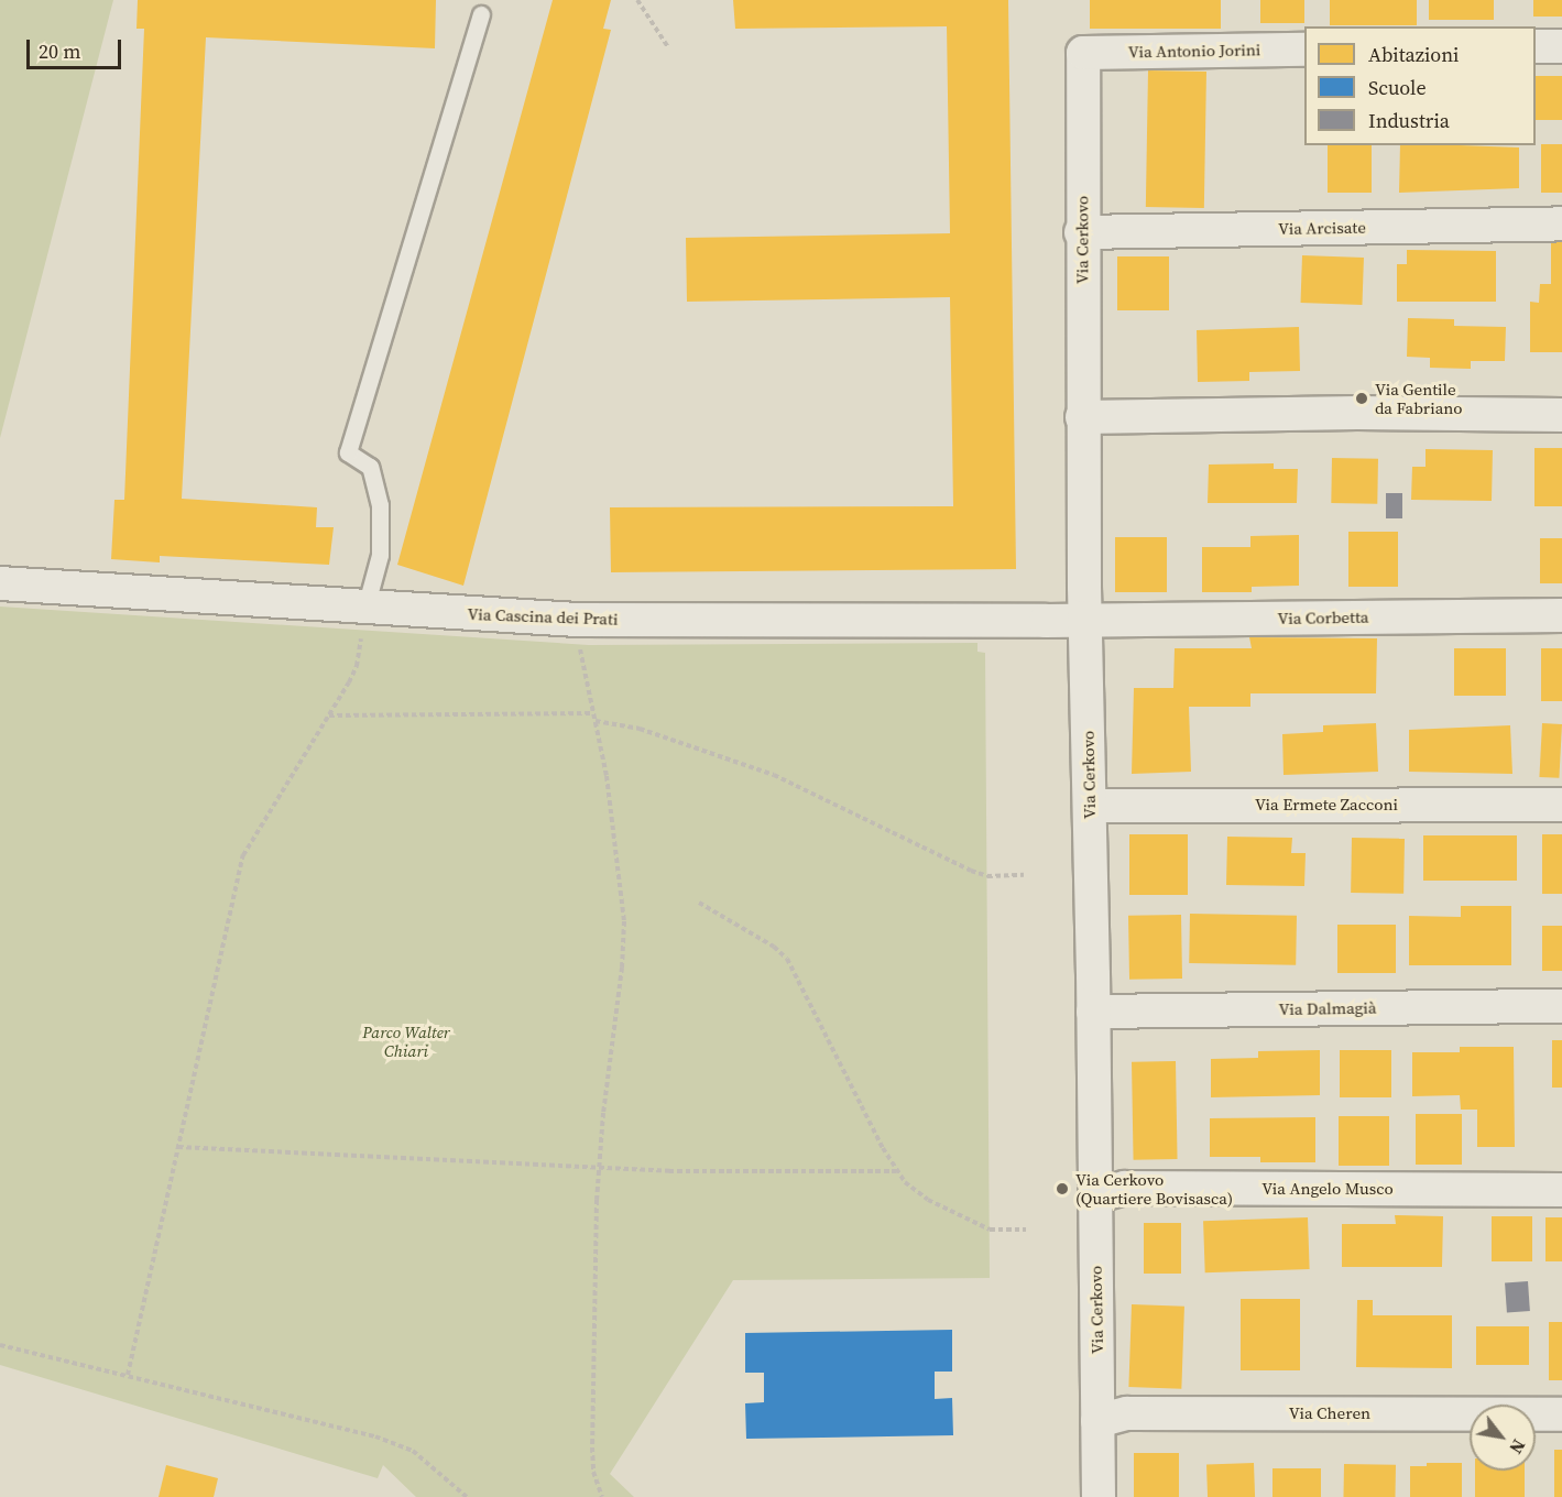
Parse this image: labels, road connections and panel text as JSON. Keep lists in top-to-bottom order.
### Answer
{
  "streets": {
    "street": [
      "Via Antonio Jorini",
      "Via Arcisate",
      "Via Cerkovo",
      "Via Cascina dei Prati",
      "Via Corbetta",
      "Via Ermete Zacconi",
      "Via Dalmagià",
      "Via Angelo Musco",
      "Via Cheren"
    ]
  },
  "crossings": [
    ["Via Antonio Jorini", "Via Cerkovo"],
    ["Via Arcisate", "Via Cerkovo"],
    ["Via Cerkovo", "Via Cascina dei Prati"],
    ["Via Cerkovo", "Via Corbetta"],
    ["Via Cerkovo", "Via Ermete Zacconi"],
    ["Via Cerkovo", "Via Dalmagià"],
    ["Via Cerkovo", "Via Angelo Musco"],
    ["Via Cerkovo", "Via Cheren"],
    ["Via Cascina dei Prati", "Via Corbetta"]
  ],
  "parks": ["Parco Walter Chiari"],
  "places": ["Via Gentile da Fabriano", "Via Cerkovo (Quartiere Bovisasca)"],
  "legend": ["Abitazioni", "Scuole", "Industria"],
  "scale_bar": "20 m",
  "north": "bottom right"
}
